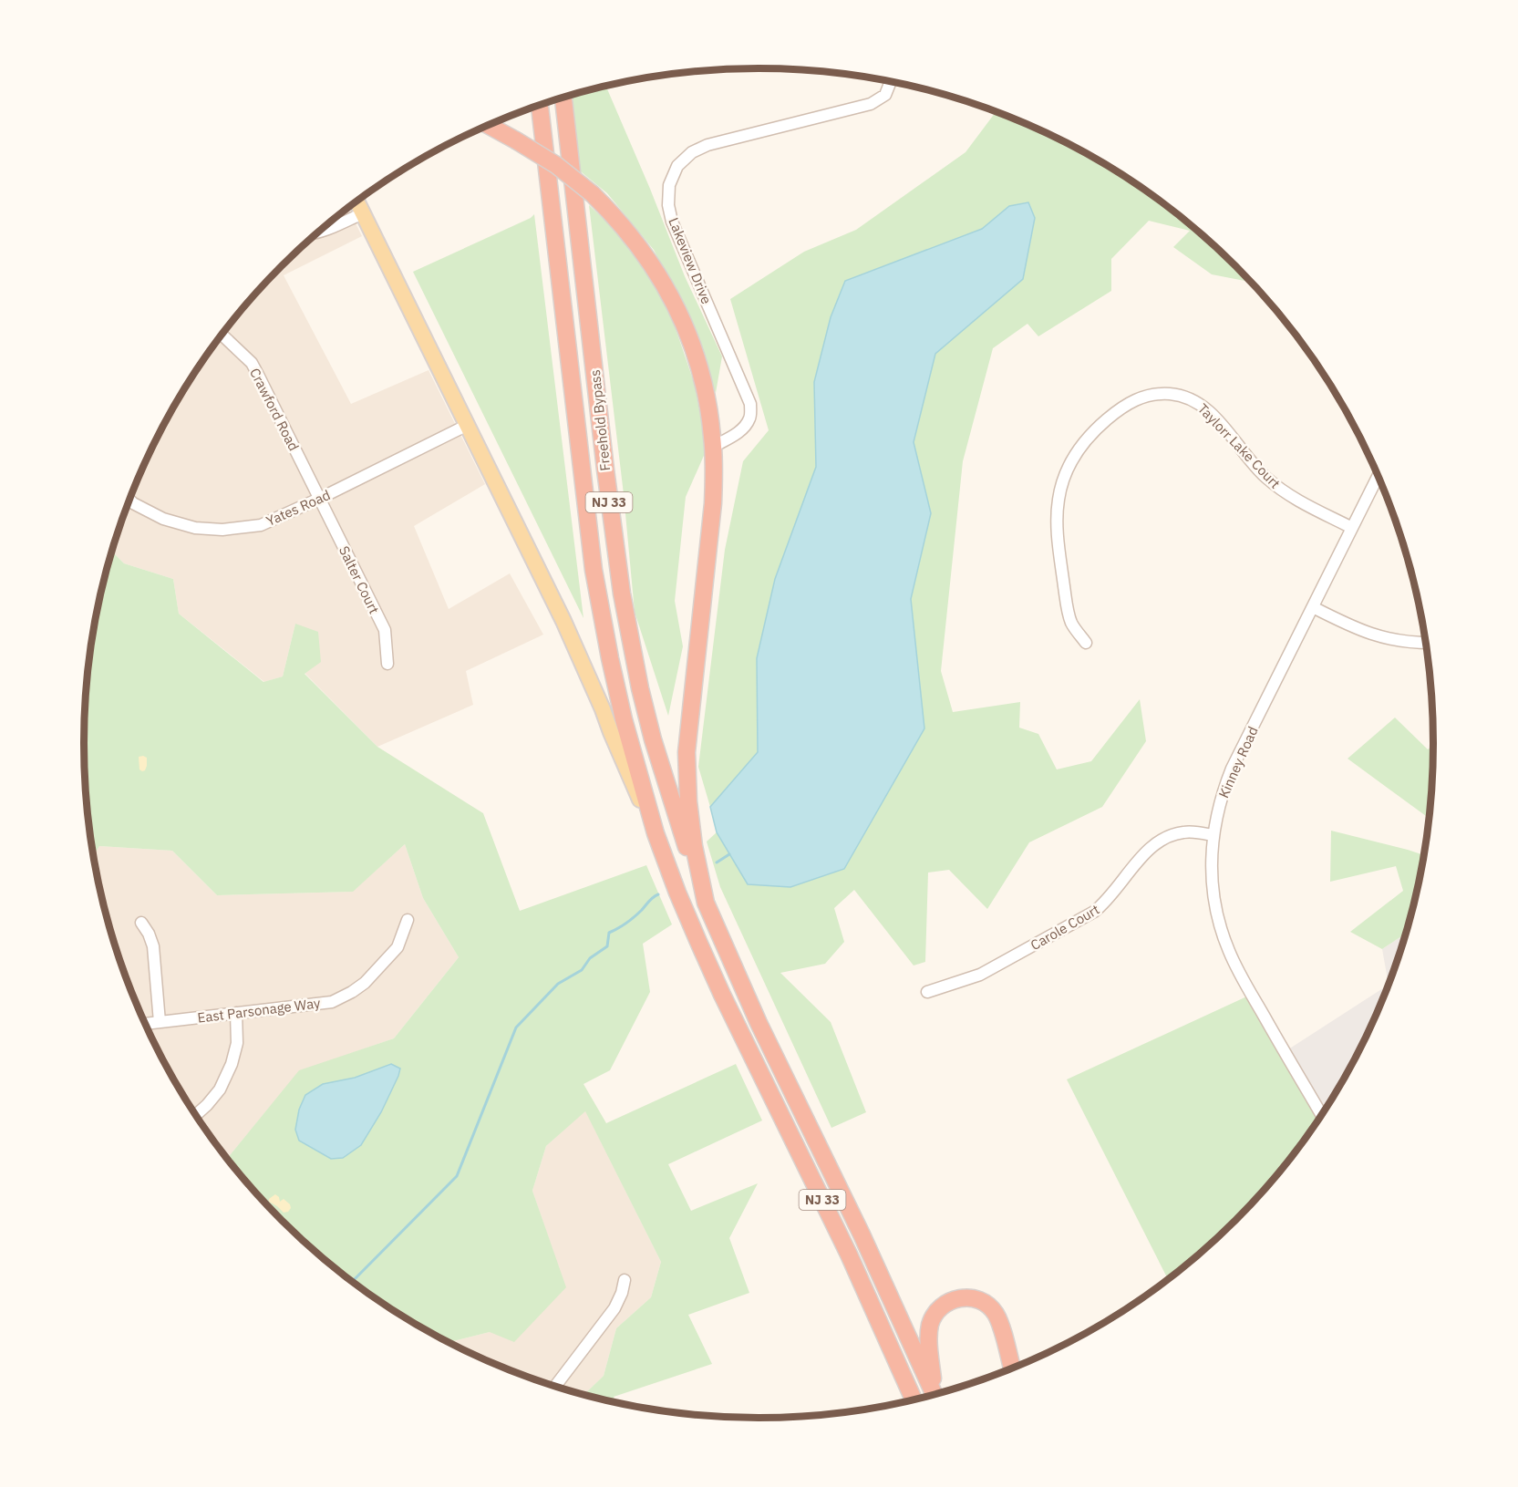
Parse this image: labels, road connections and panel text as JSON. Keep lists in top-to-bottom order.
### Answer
{
  "streets": {
    "highway": ["Freehold Bypass", "NJ 33"],
    "street": [
      "Lakeview Drive",
      "Crawford Road",
      "Taylorr Lake Court",
      "Yates Road",
      "Salter Court",
      "Kinney Road",
      "Carole Court",
      "East Parsonage Way"
    ]
  },
  "crossings": [
    ["Crawford Road", "Yates Road"],
    ["Crawford Road", "Salter Court"],
    ["Freehold Bypass", "NJ 33"],
    ["Taylorr Lake Court", "Kinney Road"],
    ["Yates Road", "Salter Court"],
    ["Kinney Road", "Carole Court"]
  ]
}
